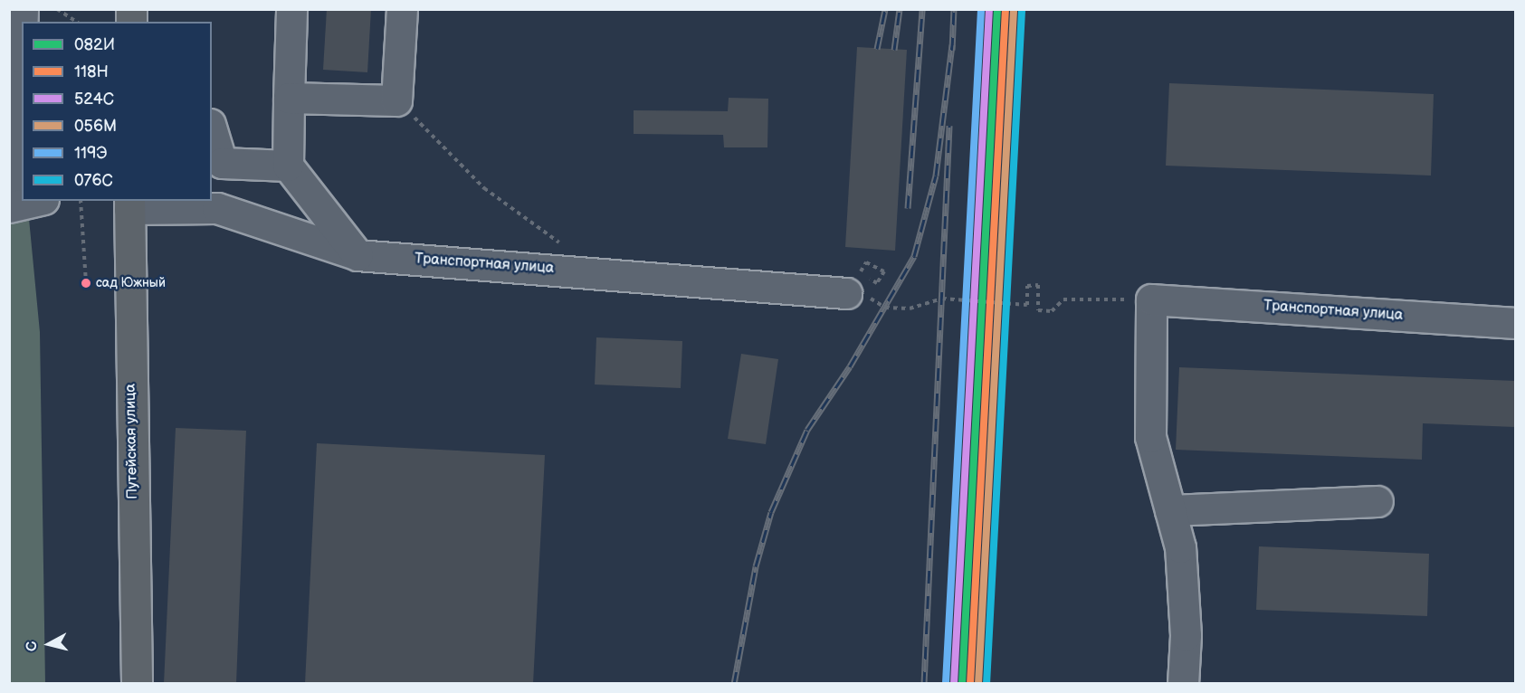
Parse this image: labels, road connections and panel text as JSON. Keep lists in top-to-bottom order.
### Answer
{
  "streets": {
    "main road": ["Путейская улица"],
    "street": ["Транспортная улица"]
  },
  "crossings": [
    ["Транспортная улица", "Путейская улица"]
  ],
  "places": ["сад Южный"],
  "lines": [
    "transit line 082И",
    "transit line 118Н",
    "transit line 524С",
    "transit line 119Э",
    "transit line 056М",
    "transit line 076С"
  ],
  "legend": [
    "082И",
    "118Н",
    "524С",
    "056М",
    "119Э",
    "076С"
  ],
  "north": "left"
}
